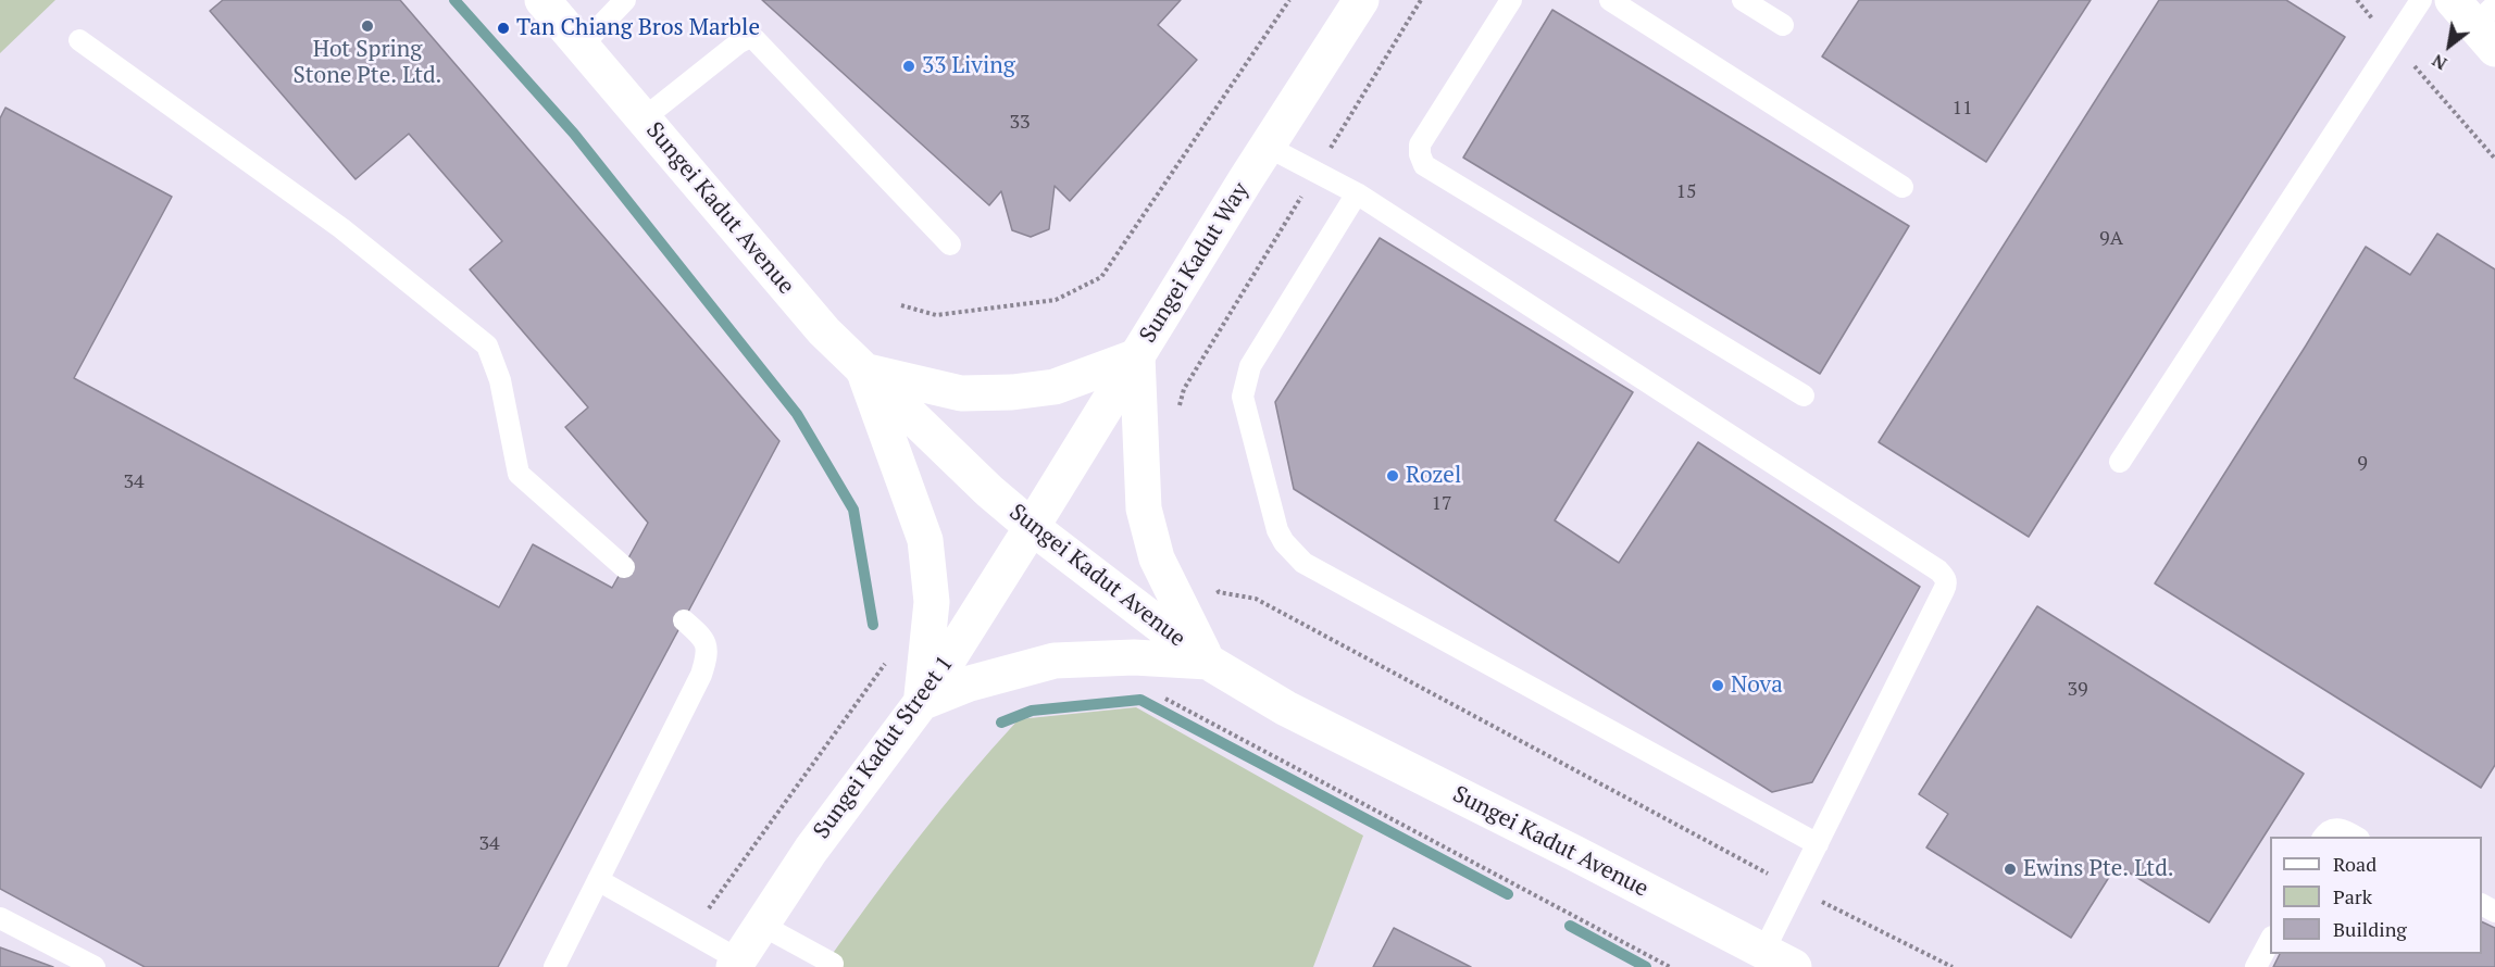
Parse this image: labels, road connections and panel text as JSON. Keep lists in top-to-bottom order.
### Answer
{
  "streets": {
    "street": ["Sungei Kadut Avenue", "Sungei Kadut Way", "Sungei Kadut Street 1"]
  },
  "crossings": [
    ["Sungei Kadut Avenue", "Sungei Kadut Way"],
    ["Sungei Kadut Avenue", "Sungei Kadut Street 1"],
    ["Sungei Kadut Way", "Sungei Kadut Street 1"]
  ],
  "places": [
    "Hot Spring Stone Pte. Ltd.",
    "Tan Chiang Bros Marble",
    "33 Living",
    "Rozel",
    "Nova",
    "Ewins Pte. Ltd."
  ],
  "house_numbers": [
    "11",
    "33",
    "15",
    "9A",
    "9",
    "34",
    "17",
    "39",
    "34"
  ],
  "legend": ["Road", "Park", "Building"],
  "north": "bottom left"
}
